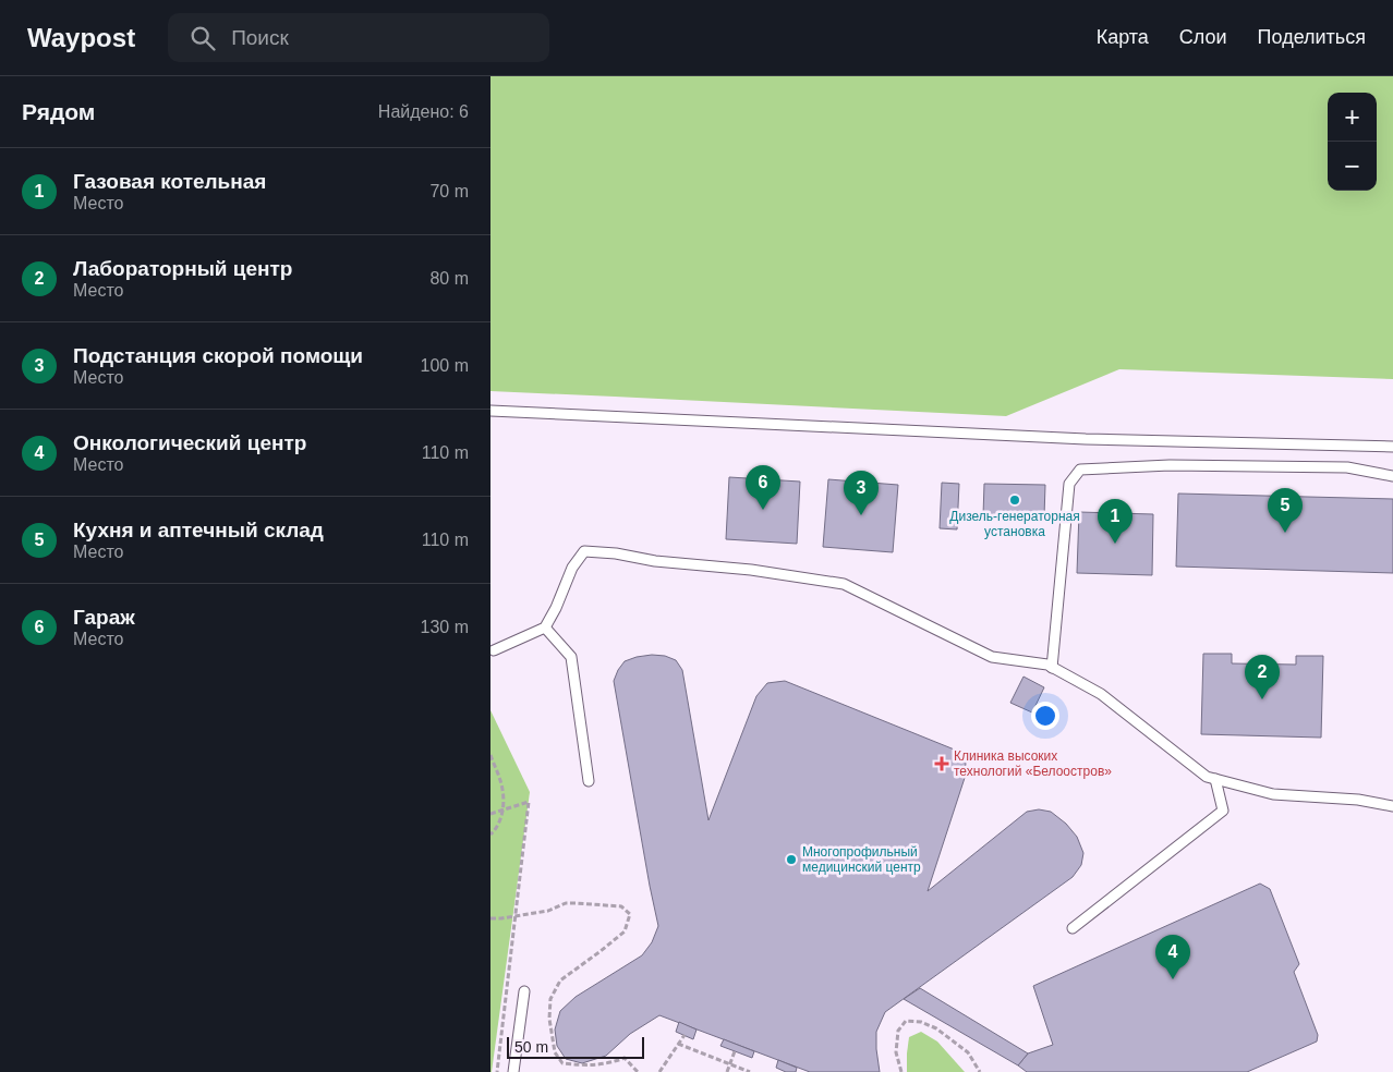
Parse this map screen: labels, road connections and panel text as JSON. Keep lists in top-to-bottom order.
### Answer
{
  "places": {
    "other": ["Дизель-генераторная установка", "Многопрофильный медицинский центр"],
    "health": ["Клиника высоких технологий «Белоостров»"]
  },
  "scale_bar": "50 m",
  "page": {
    "header": "Waypost",
    "search": "Поиск",
    "nav": ["Карта", "Слои", "Поделиться"],
    "heading": ["Рядом", "Найдено: 6"],
    "map_buttons": ["+", "−"],
    "list": [
      {
        "mark": "1",
        "name": "Газовая котельная",
        "note": "Место",
        "value": "70 m"
      },
      {
        "mark": "2",
        "name": "Лабораторный центр",
        "note": "Место",
        "value": "80 m"
      },
      {
        "mark": "3",
        "name": "Подстанция скорой помощи",
        "note": "Место",
        "value": "100 m"
      },
      {
        "mark": "4",
        "name": "Онкологический центр",
        "note": "Место",
        "value": "110 m"
      },
      {
        "mark": "5",
        "name": "Кухня и аптечный склад",
        "note": "Место",
        "value": "110 m"
      },
      {
        "mark": "6",
        "name": "Гараж",
        "note": "Место",
        "value": "130 m"
      }
    ],
    "pins": [
      "6",
      "3",
      "5",
      "1",
      "2",
      "4"
    ],
    "scale": "50 m"
  }
}
